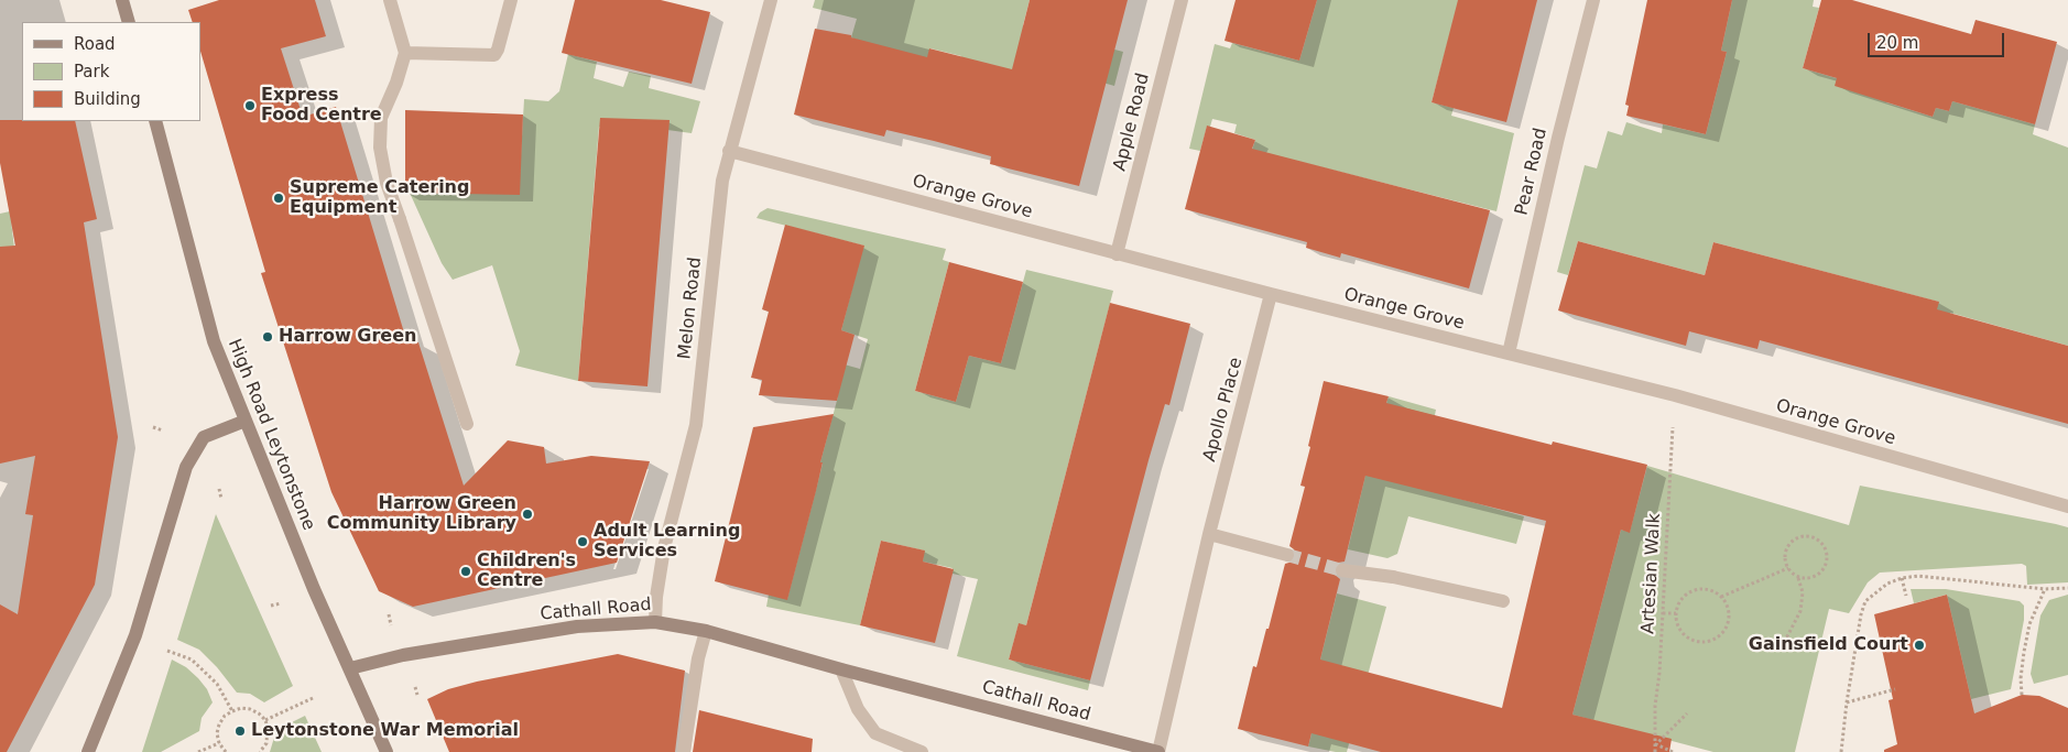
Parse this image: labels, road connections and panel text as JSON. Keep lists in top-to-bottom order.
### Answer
{
  "streets": {
    "main road": ["High Road Leytonstone", "Cathall Road"],
    "street": [
      "Apple Road",
      "Pear Road",
      "Orange Grove",
      "Melon Road",
      "Apollo Place"
    ],
    "path": ["Artesian Walk"]
  },
  "crossings": [
    ["Apple Road", "Orange Grove"],
    ["Pear Road", "Orange Grove"],
    ["Orange Grove", "Melon Road"],
    ["Orange Grove", "Apollo Place"],
    ["Orange Grove", "Artesian Walk"],
    ["Melon Road", "Cathall Road"],
    ["Apollo Place", "Cathall Road"],
    ["High Road Leytonstone", "Cathall Road"]
  ],
  "places": [
    "Express Food Centre",
    "Supreme Catering Equipment",
    "Harrow Green",
    "Harrow Green Community Library",
    "Adult Learning Services",
    "Children's Centre",
    "Gainsfield Court",
    "Leytonstone War Memorial"
  ],
  "legend": ["Road", "Park", "Building"],
  "scale_bar": "20 m"
}
